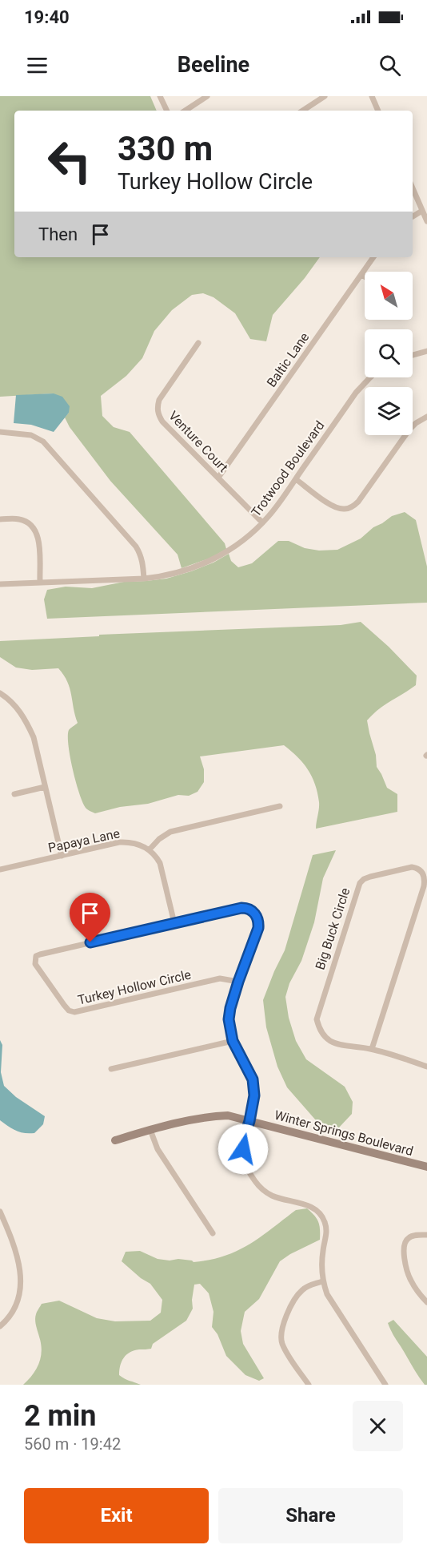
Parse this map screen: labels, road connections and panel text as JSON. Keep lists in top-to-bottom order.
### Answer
{
  "streets": {
    "street": [
      "Baltic Lane",
      "Venture Court",
      "Trotwood Boulevard",
      "Papaya Lane",
      "Big Buck Circle",
      "Turkey Hollow Circle",
      "Winter Springs Boulevard"
    ]
  },
  "crossings": [
    ["Baltic Lane", "Venture Court"],
    ["Venture Court", "Trotwood Boulevard"]
  ],
  "north": "top left",
  "page": {
    "status": "19:40",
    "header": "Beeline",
    "turn": ["330 m", "Turkey Hollow Circle"],
    "then": "Then",
    "heading": ["2 min", "560 m · 19:42"],
    "buttons": ["Exit", "Share"]
  }
}
